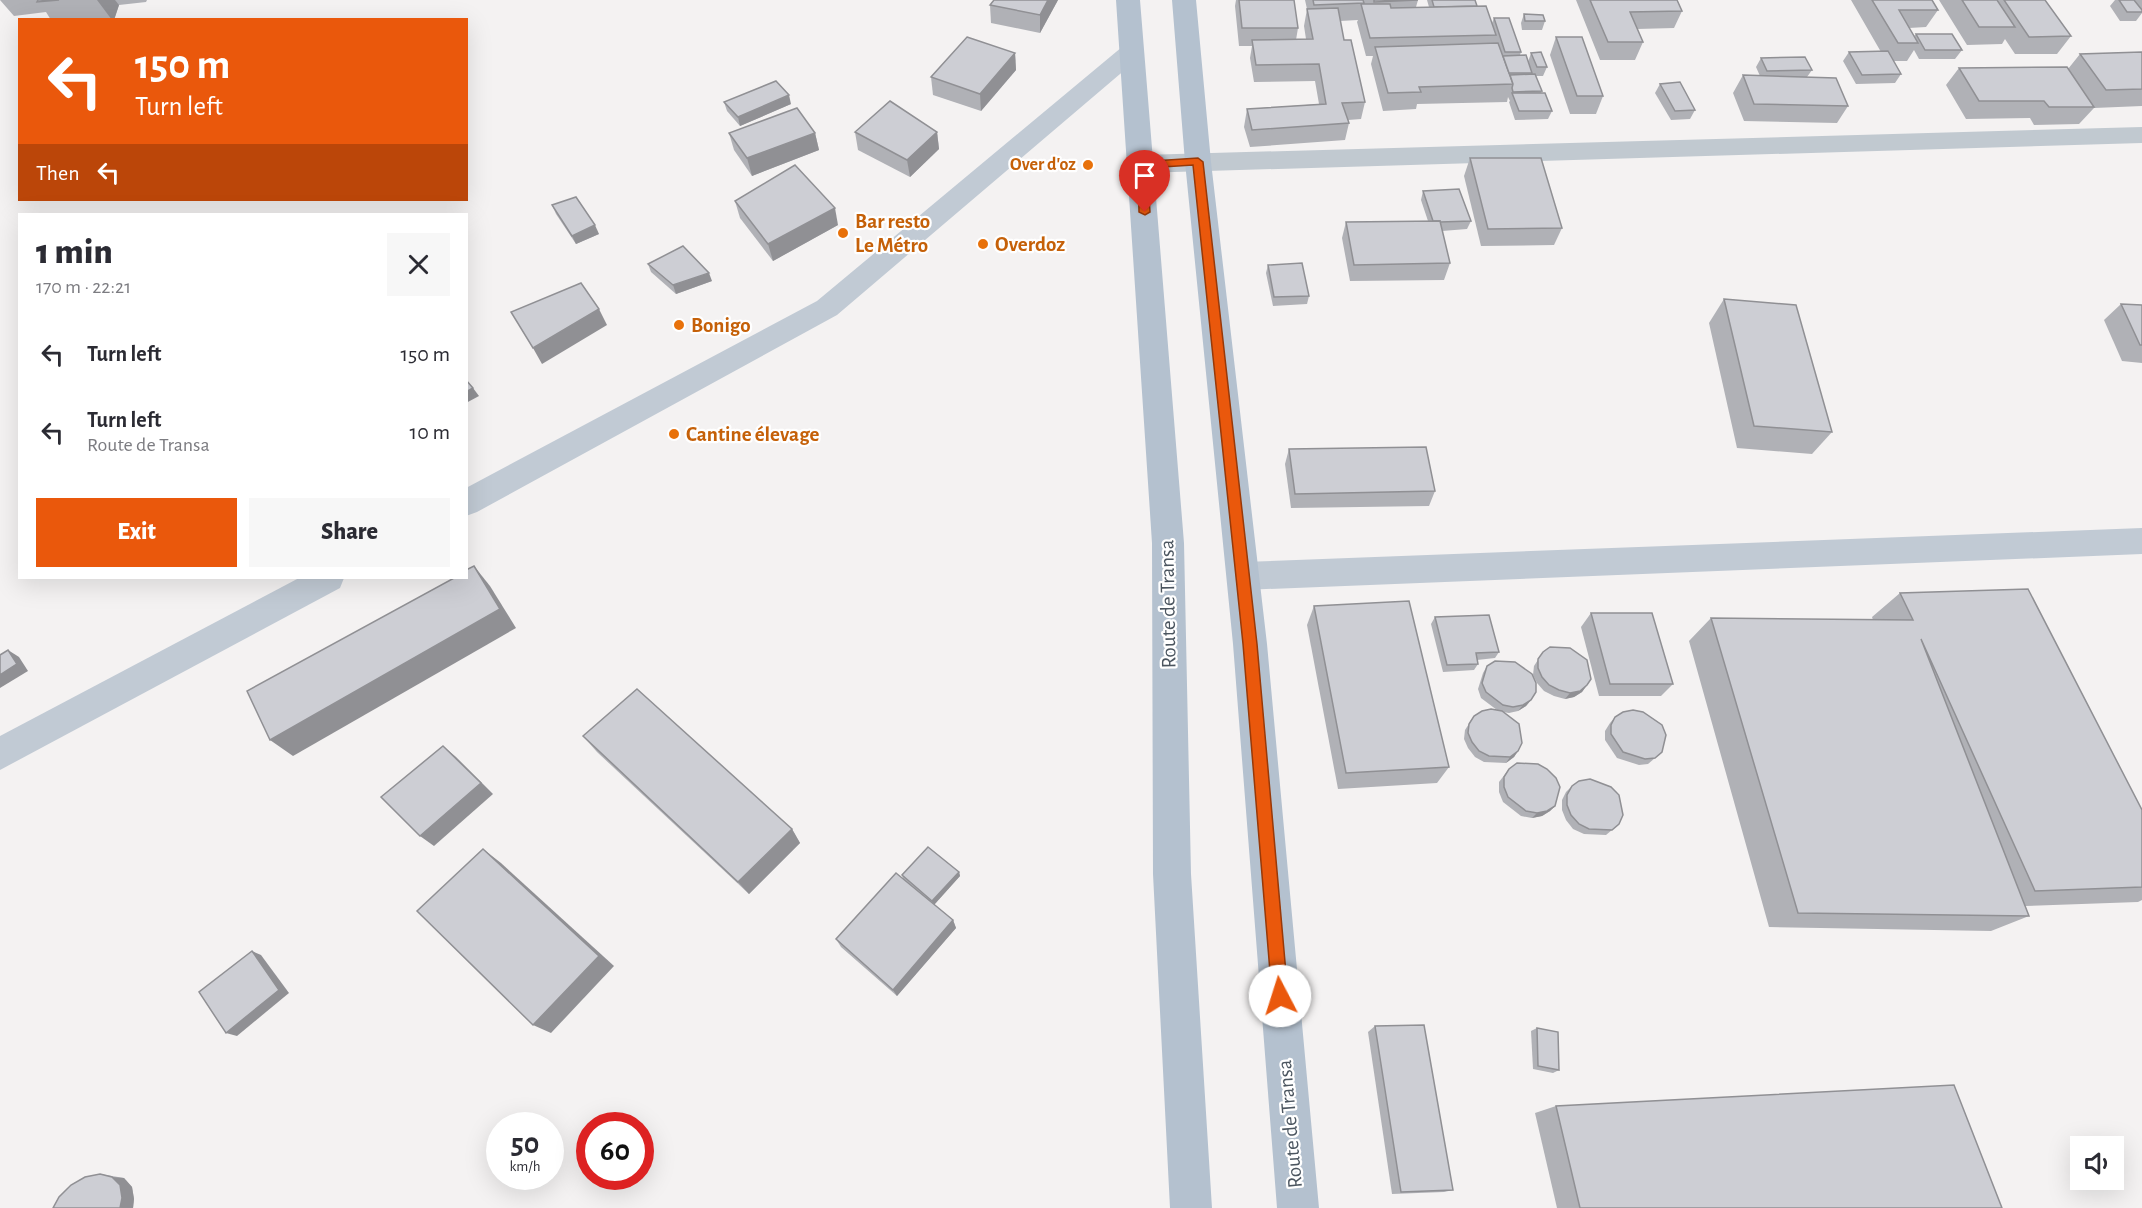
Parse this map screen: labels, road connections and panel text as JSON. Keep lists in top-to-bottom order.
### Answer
{
  "streets": {
    "main road": ["Route de Transa"]
  },
  "places": [
    "Over d'oz",
    "Bar resto Le Métro",
    "Overdoz",
    "Bonigo",
    "Cantine élevage"
  ],
  "page": {
    "turn": ["150 m", "Turn left"],
    "then": "Then",
    "heading": ["1 min", "170 m · 22:21"],
    "list": [
      {
        "name": "Turn left",
        "value": "150 m"
      },
      {
        "name": "Turn left",
        "note": "Route de Transa",
        "value": "10 m"
      }
    ],
    "buttons": ["Exit", "Share"],
    "speed": "50 km/h",
    "limit": "60"
  }
}
